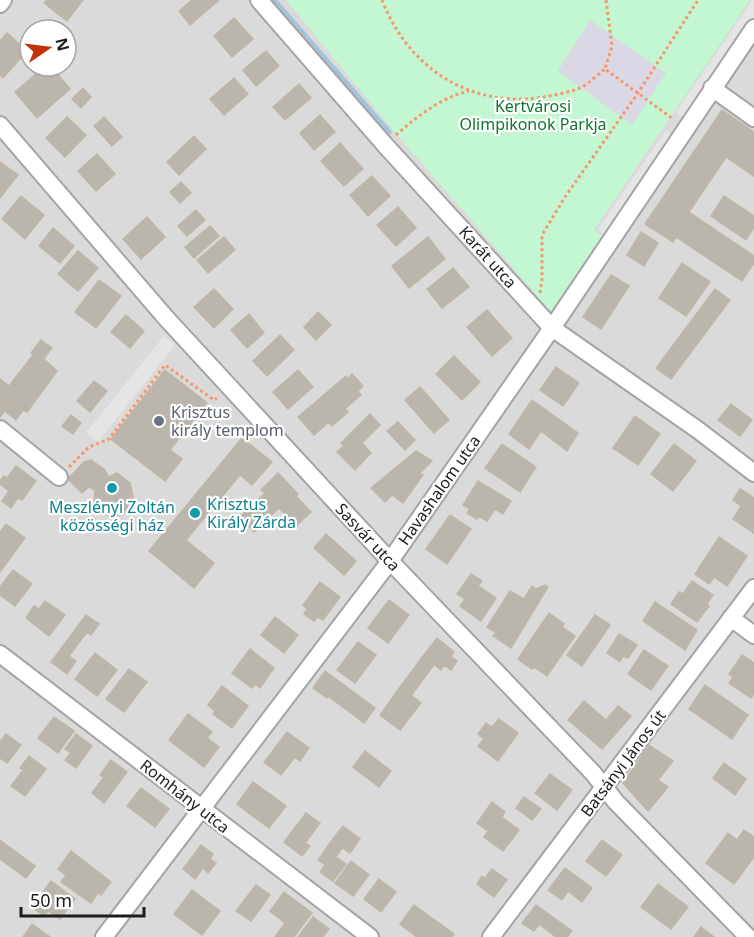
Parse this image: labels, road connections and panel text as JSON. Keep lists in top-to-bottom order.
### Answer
{
  "streets": {
    "street": [
      "Karát utca",
      "Havashalom utca",
      "Sasvár utca",
      "Batsányi János út",
      "Romhány utca"
    ]
  },
  "crossings": [
    ["Karát utca", "Havashalom utca"],
    ["Havashalom utca", "Sasvár utca"],
    ["Havashalom utca", "Romhány utca"],
    ["Sasvár utca", "Batsányi János út"]
  ],
  "parks": ["Kertvárosi Olimpikonok Parkja"],
  "places": ["Krisztus király templom", "Meszlényi Zoltán közösségi ház", "Krisztus Király Zárda"],
  "scale_bar": "50 m",
  "north": "right"
}
